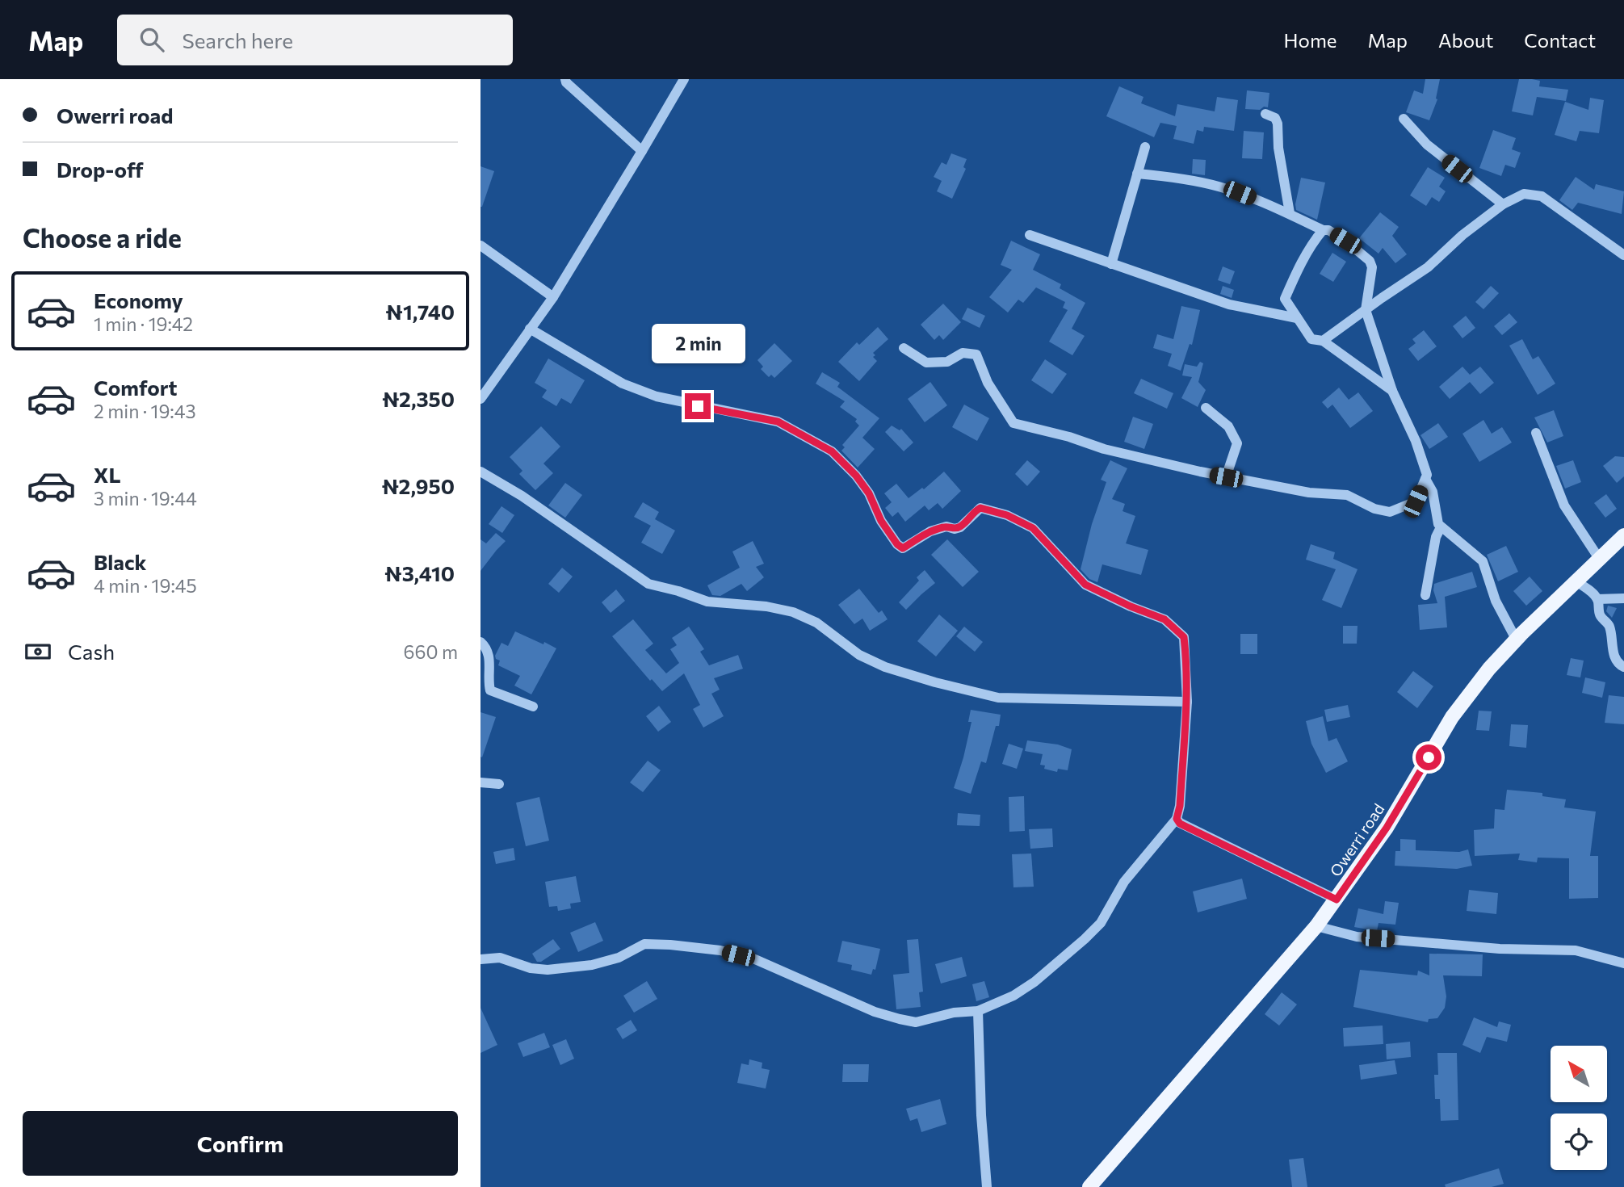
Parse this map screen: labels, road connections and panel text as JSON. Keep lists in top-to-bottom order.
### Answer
{
  "streets": {
    "main road": ["Owerri road"]
  },
  "north": "top left",
  "page": {
    "header": "Map",
    "search": "Search here",
    "nav": [
      "Home",
      "Map",
      "About",
      "Contact"
    ],
    "banner": ["Owerri road", "Drop-off"],
    "heading": "Choose a ride",
    "list": [
      {
        "name": "Economy",
        "note": "1 min · 19:42",
        "value": "₦1,740"
      },
      {
        "name": "Comfort",
        "note": "2 min · 19:43",
        "value": "₦2,350"
      },
      {
        "name": "XL",
        "note": "3 min · 19:44",
        "value": "₦2,950"
      },
      {
        "name": "Black",
        "note": "4 min · 19:45",
        "value": "₦3,410"
      }
    ],
    "bubble": "2 min",
    "pay": ["Cash", "660 m"],
    "buttons": "Confirm"
  }
}
